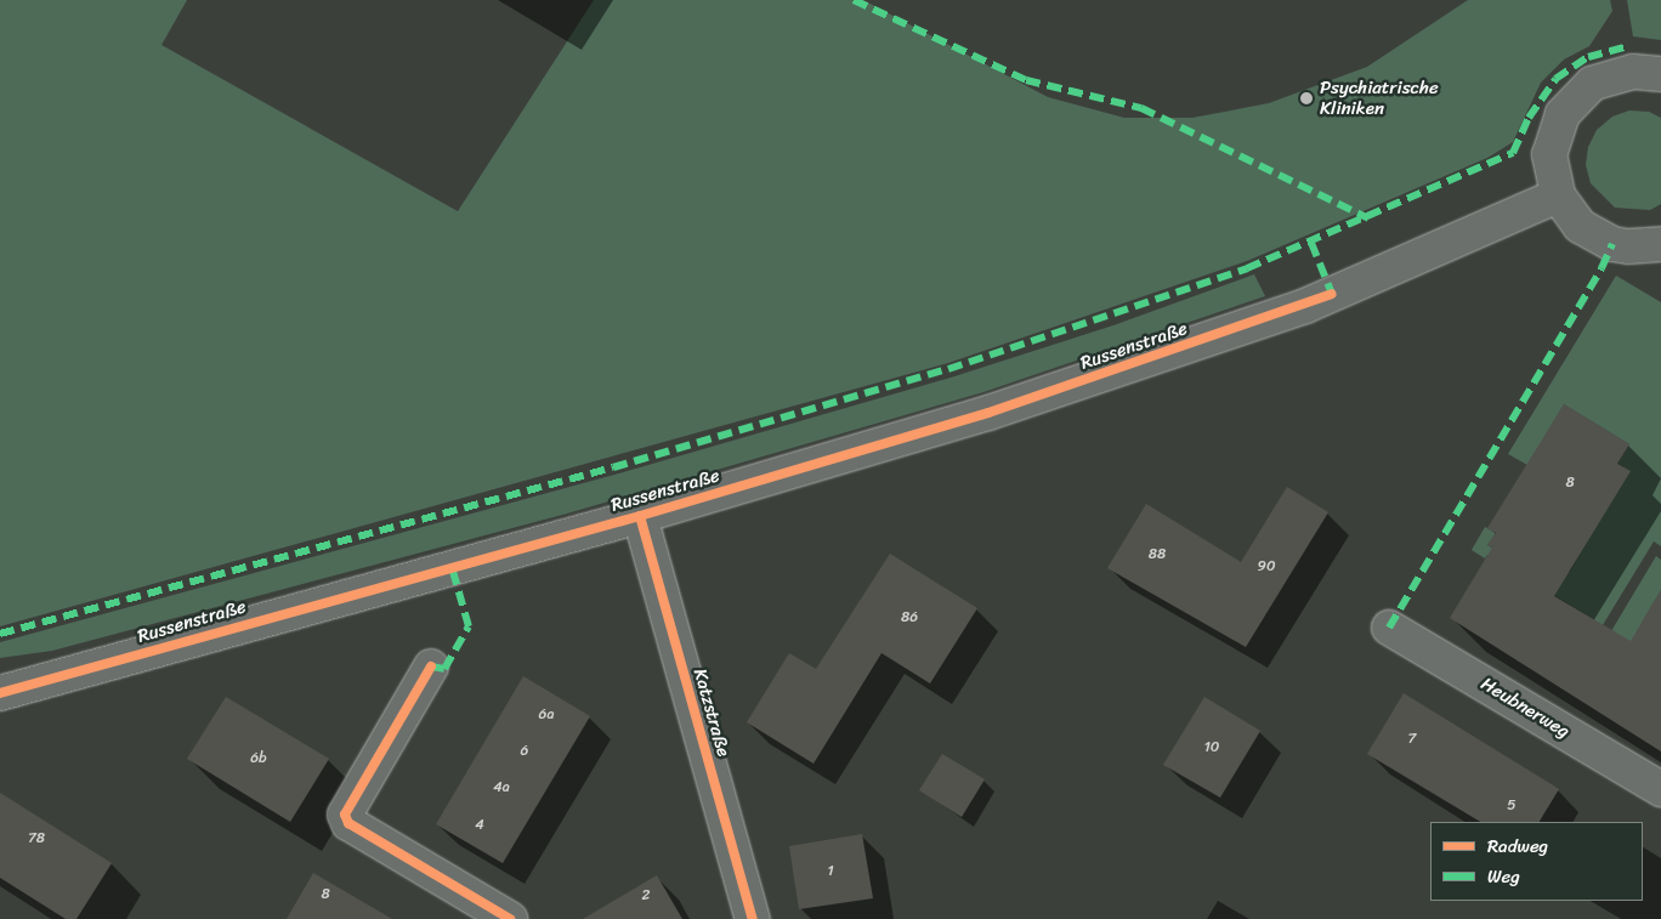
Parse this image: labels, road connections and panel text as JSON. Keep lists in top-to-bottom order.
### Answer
{
  "streets": {
    "street": ["Russenstraße", "Heubnerweg", "Katzstraße"]
  },
  "crossings": [
    ["Russenstraße", "Katzstraße"]
  ],
  "places": ["Psychiatrische Kliniken"],
  "house_numbers": [
    "8",
    "88",
    "90",
    "86",
    "6a",
    "7",
    "10",
    "6",
    "6b",
    "4a",
    "5",
    "4",
    "78",
    "1",
    "8",
    "2"
  ],
  "legend": ["Radweg", "Weg"]
}
